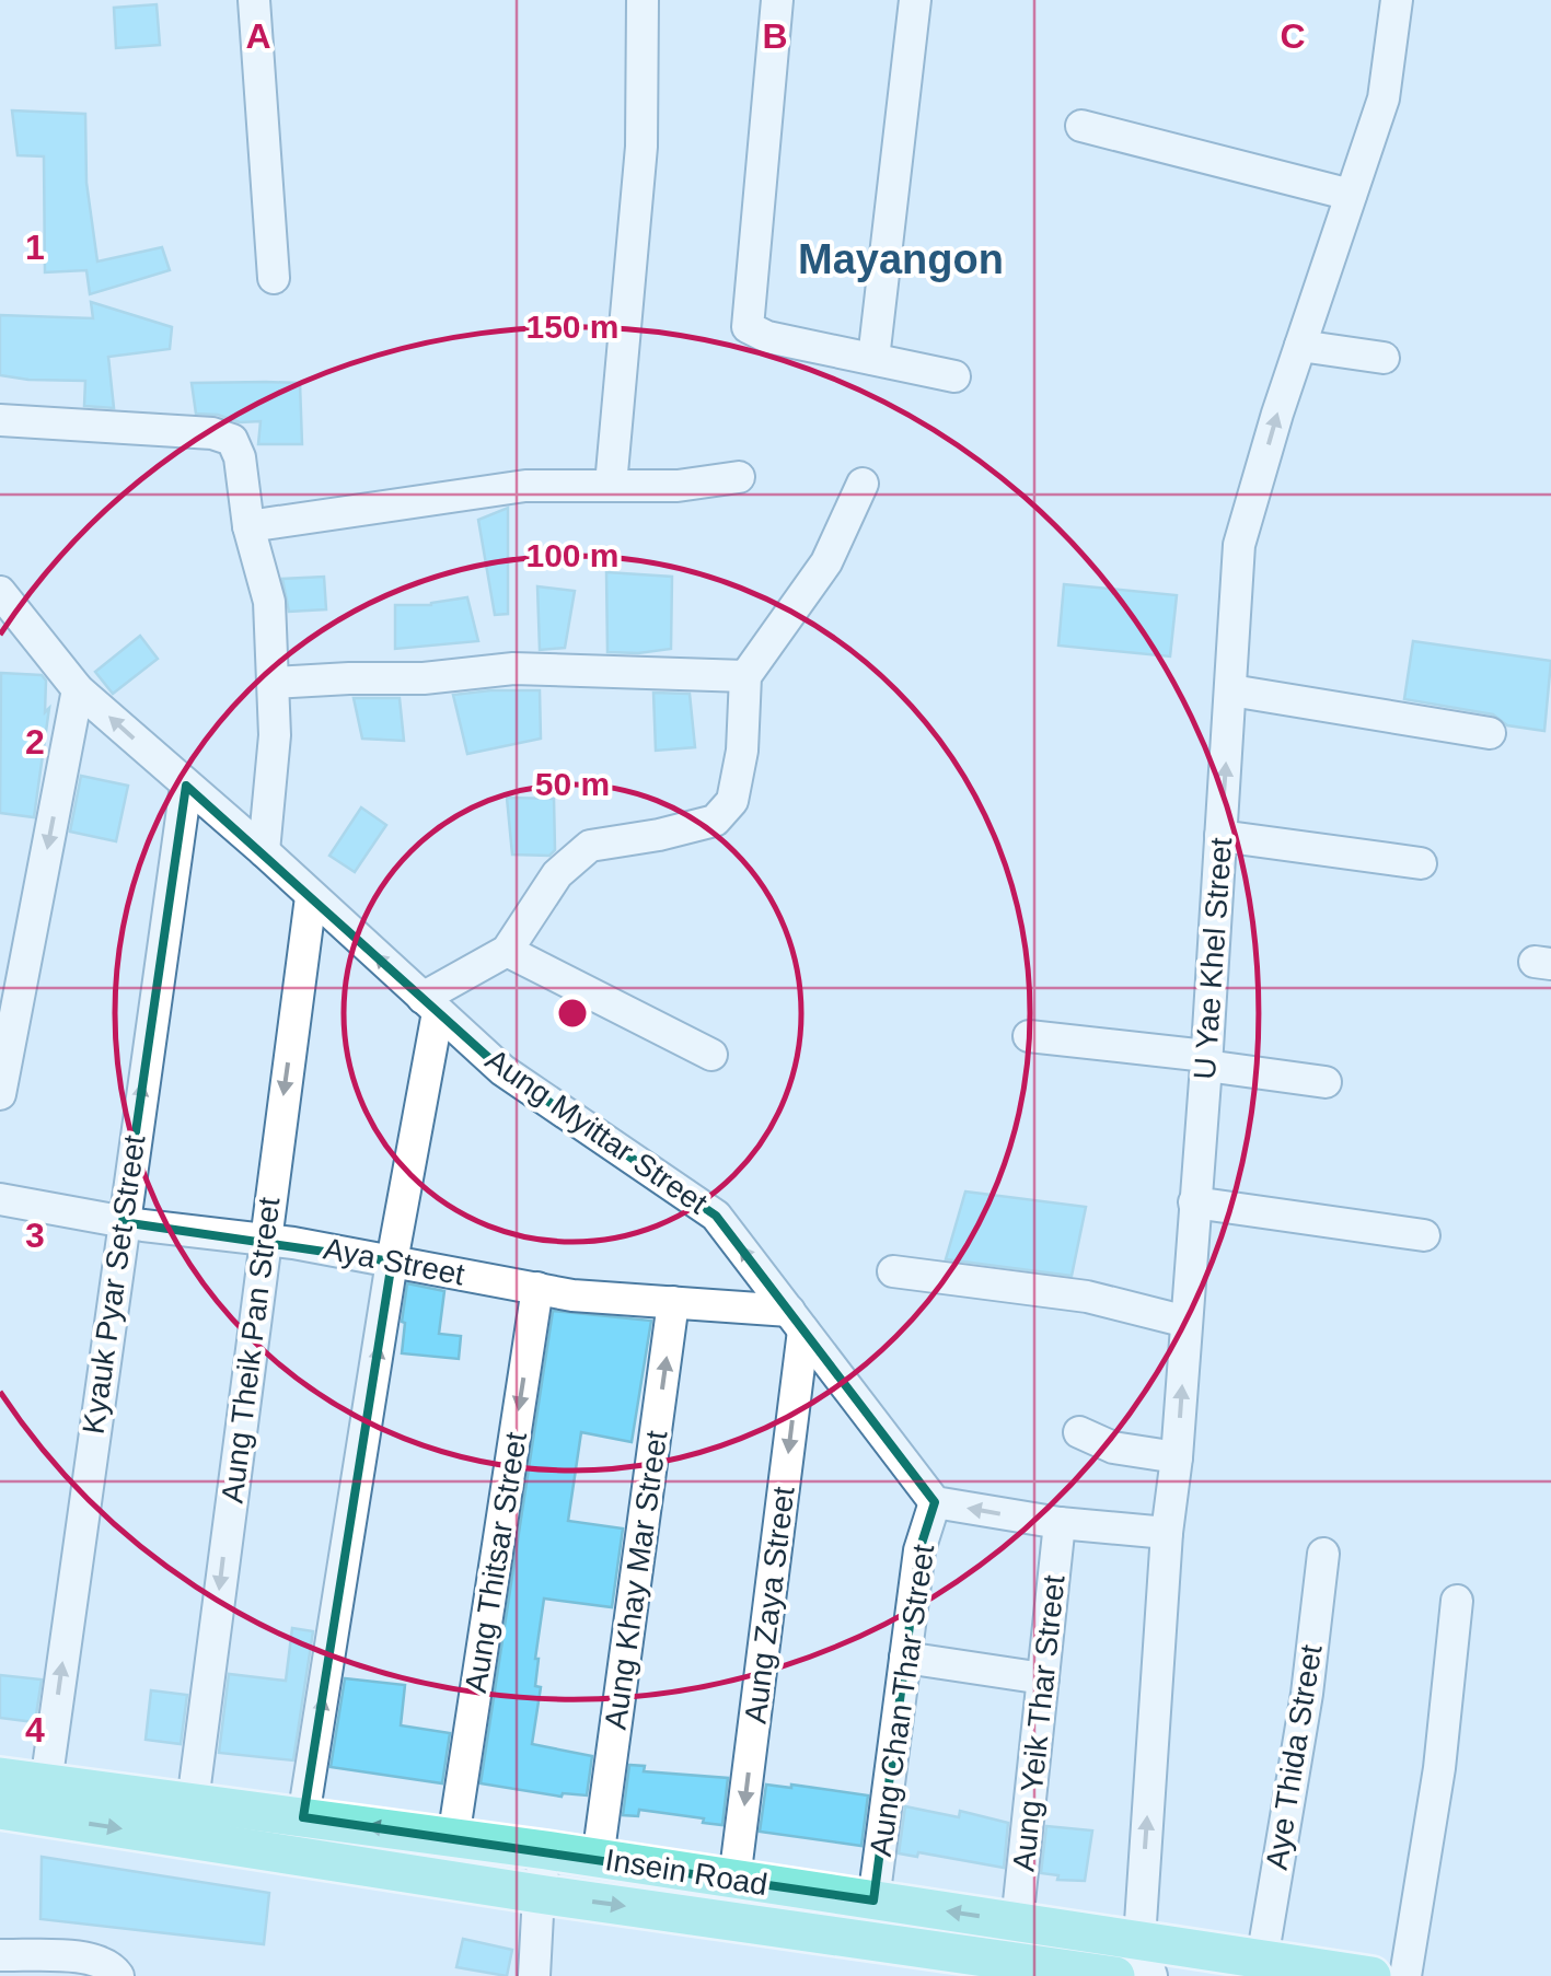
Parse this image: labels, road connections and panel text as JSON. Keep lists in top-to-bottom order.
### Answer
{
  "streets": {
    "main road": ["Insein Road"],
    "street": [
      "U Yae Khel Street",
      "Aung Myittar Street",
      "Aya Street",
      "Kyauk Pyar Set Street",
      "Aung Theik Pan Street",
      "Aung Thitsar Street",
      "Aung Khay Mar Street",
      "Aung Zaya Street",
      "Aung Chan Thar Street",
      "Aung Yeik Thar Street",
      "Aye Thida Street"
    ]
  },
  "crossings": [
    ["U Yae Khel Street", "Insein Road"],
    ["Aung Myittar Street", "Aya Street"],
    ["Aung Myittar Street", "Kyauk Pyar Set Street"],
    ["Aung Myittar Street", "Aung Theik Pan Street"],
    ["Aung Myittar Street", "Aung Zaya Street"],
    ["Aung Myittar Street", "Aung Chan Thar Street"],
    ["Aya Street", "Kyauk Pyar Set Street"],
    ["Aya Street", "Aung Theik Pan Street"],
    ["Aya Street", "Aung Thitsar Street"],
    ["Aya Street", "Aung Khay Mar Street"],
    ["Aya Street", "Aung Zaya Street"],
    ["Kyauk Pyar Set Street", "Insein Road"],
    ["Aung Theik Pan Street", "Insein Road"],
    ["Aung Thitsar Street", "Insein Road"],
    ["Aung Khay Mar Street", "Insein Road"],
    ["Aung Zaya Street", "Insein Road"],
    ["Aung Chan Thar Street", "Insein Road"],
    ["Aung Yeik Thar Street", "Insein Road"],
    ["Aye Thida Street", "Insein Road"]
  ],
  "one_way": [
    "U Yae Khel Street",
    "Aung Myittar Street",
    "Aung Khay Mar Street",
    "Aung Zaya Street"
  ],
  "districts": ["Mayangon"],
  "grid": {
    "columns": ["A", "B", "C"],
    "rows": [
      "1",
      "2",
      "3",
      "4"
    ]
  },
  "rings": ["150 m", "100 m", "50 m"]
}
